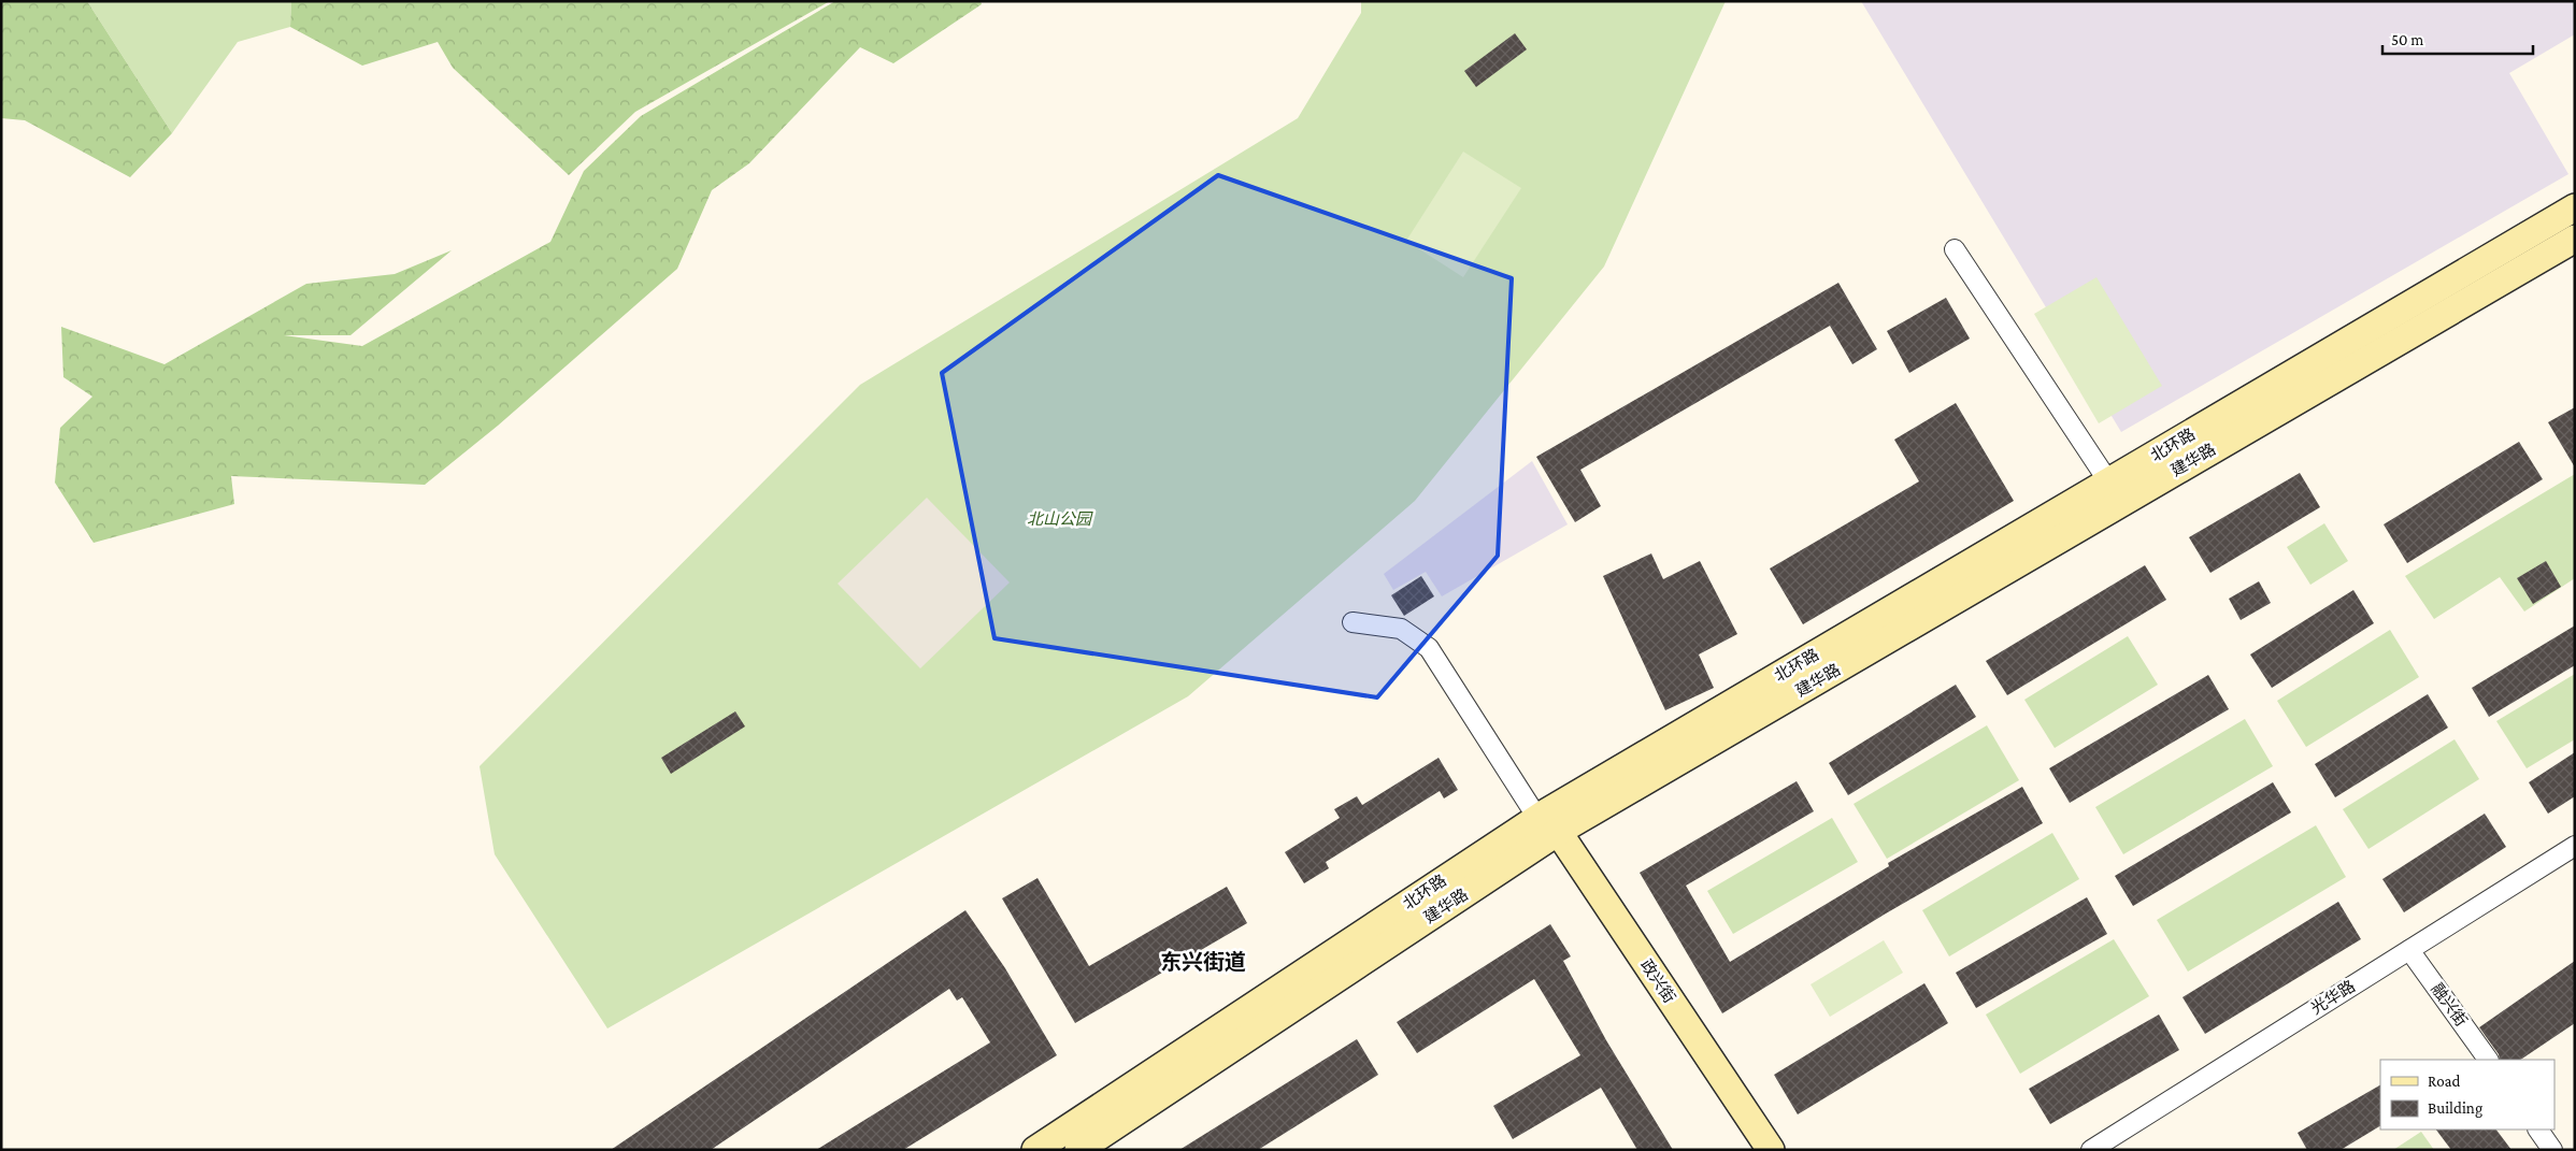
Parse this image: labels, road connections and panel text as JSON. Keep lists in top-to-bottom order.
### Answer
{
  "streets": {
    "street": [
      "北环路",
      "建华路",
      "政兴街",
      "光华路",
      "融兴街"
    ]
  },
  "crossings": [
    ["北环路", "建华路"],
    ["北环路", "政兴街"],
    ["建华路", "政兴街"],
    ["光华路", "融兴街"]
  ],
  "districts": ["东兴街道"],
  "parks": ["北山公园"],
  "legend": ["Road", "Building"],
  "scale_bar": "50 m"
}
